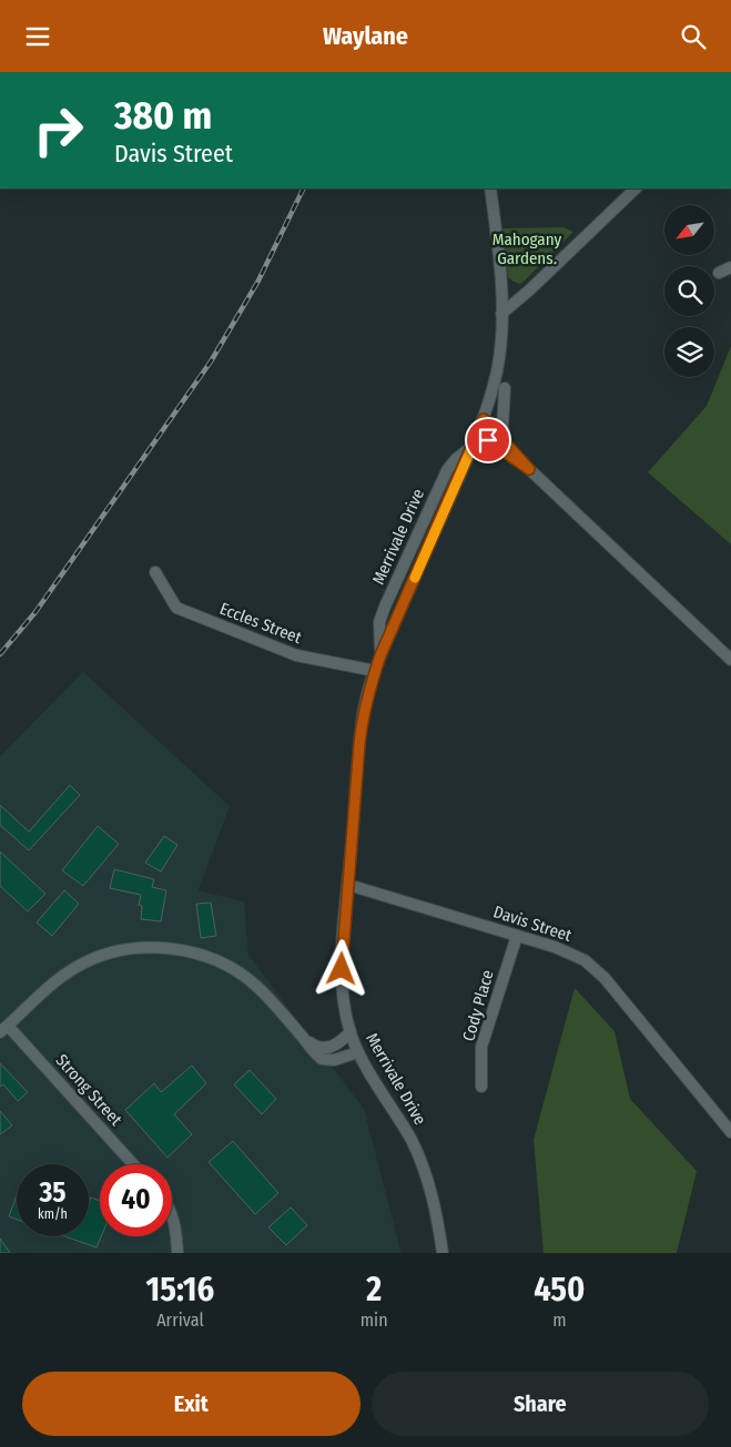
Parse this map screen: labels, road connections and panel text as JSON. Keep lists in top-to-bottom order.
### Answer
{
  "streets": {
    "street": [
      "Merrivale Drive",
      "Eccles Street",
      "Davis Street",
      "Cody Place",
      "Strong Street"
    ]
  },
  "crossings": [
    ["Merrivale Drive", "Eccles Street"],
    ["Merrivale Drive", "Davis Street"],
    ["Davis Street", "Cody Place"]
  ],
  "parks": ["Mahogany Gardens."],
  "north": "bottom left",
  "page": {
    "header": "Waylane",
    "turn": ["380 m", "Davis Street"],
    "speed": "35 km/h",
    "limit": "40",
    "eta": [
      "15:16",
      "Arrival",
      "2",
      "min",
      "450",
      "m"
    ],
    "buttons": ["Exit", "Share"]
  }
}
